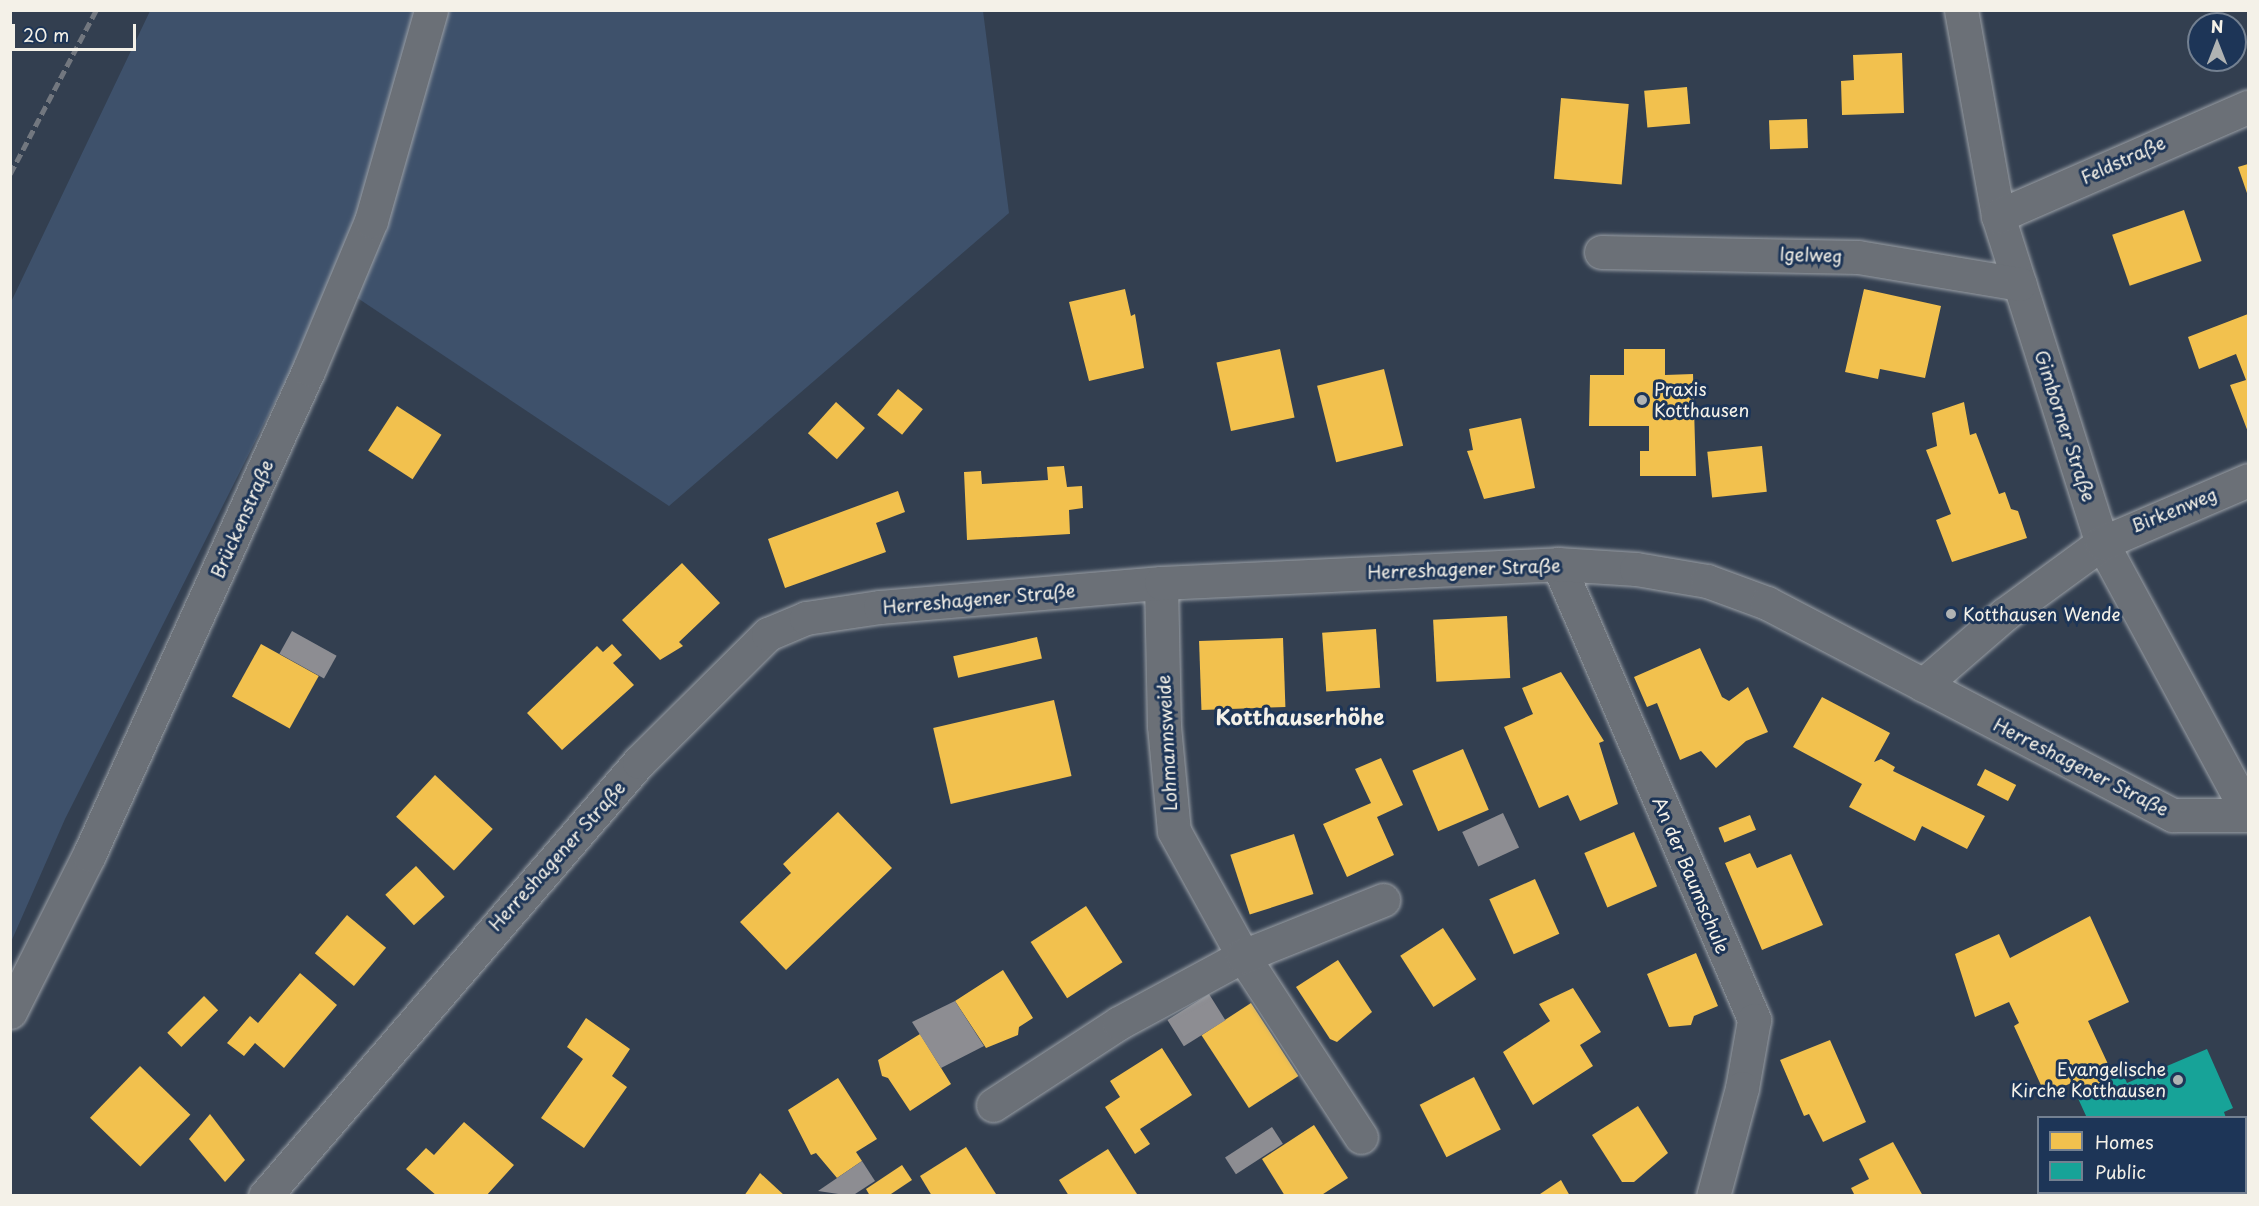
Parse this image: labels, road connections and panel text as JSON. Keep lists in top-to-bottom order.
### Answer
{
  "streets": {
    "street": [
      "Feldstraße",
      "Igelweg",
      "Gimborner Straße",
      "Birkenweg",
      "Brückenstraße",
      "Herreshagener Straße",
      "Lohmannsweide",
      "An der Baumschule"
    ]
  },
  "crossings": [
    ["Feldstraße", "Gimborner Straße"],
    ["Igelweg", "Gimborner Straße"],
    ["Gimborner Straße", "Birkenweg"],
    ["Gimborner Straße", "Herreshagener Straße"],
    ["Herreshagener Straße", "Lohmannsweide"],
    ["Herreshagener Straße", "An der Baumschule"]
  ],
  "districts": ["Kotthauserhöhe"],
  "places": ["Praxis Kotthausen", "Kotthausen Wende", "Evangelische Kirche Kotthausen"],
  "legend": ["Homes", "Public"],
  "scale_bar": "20 m",
  "north": "top"
}
